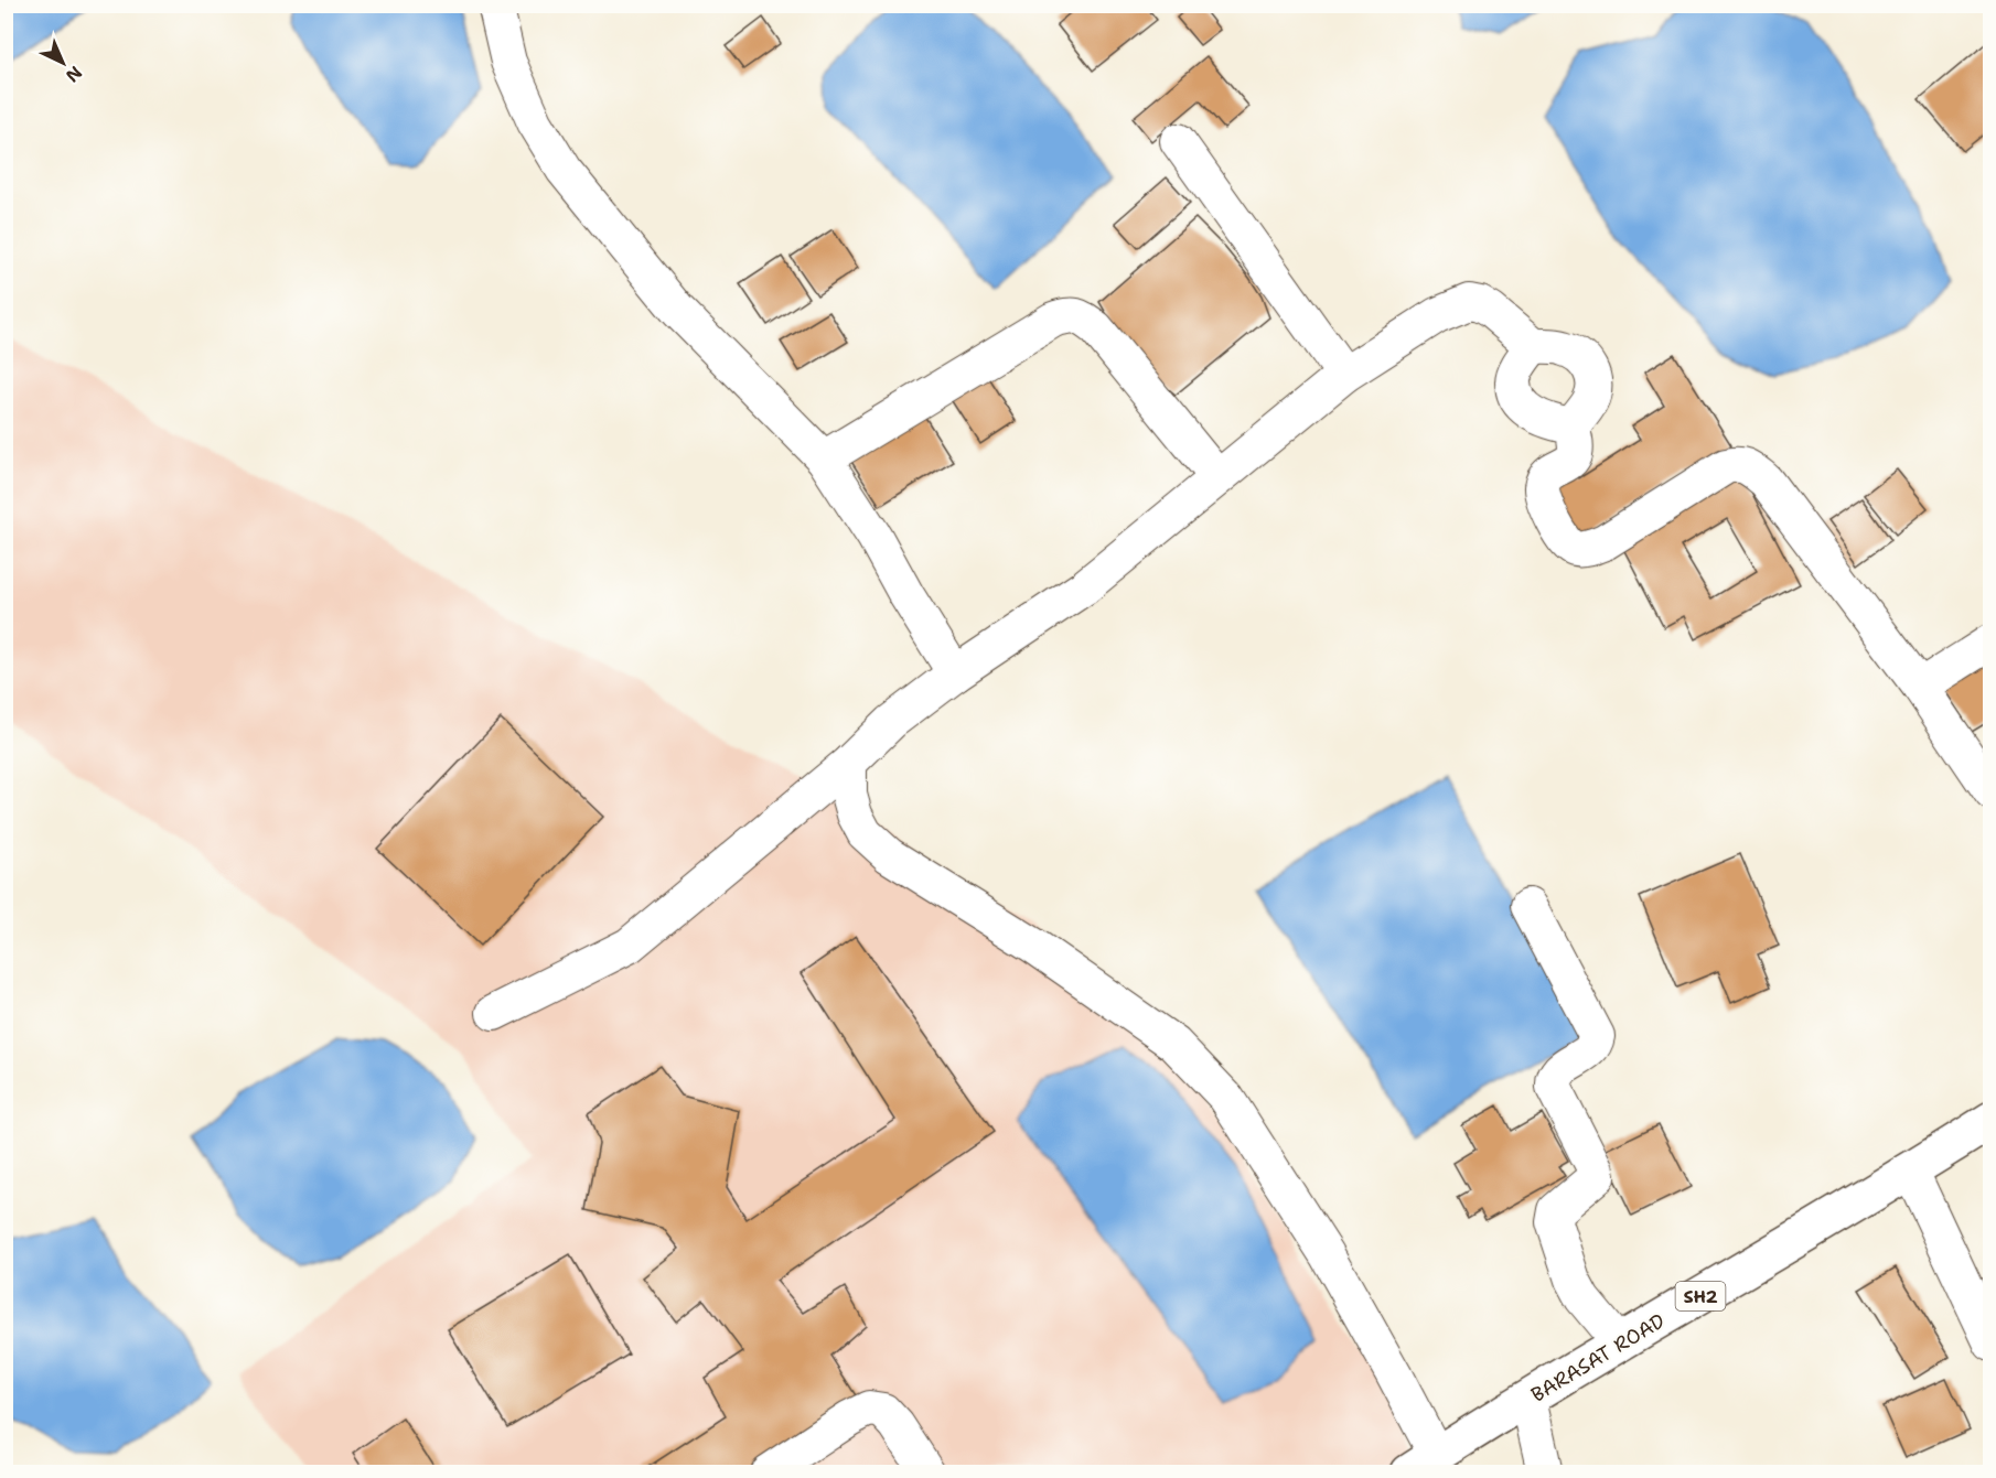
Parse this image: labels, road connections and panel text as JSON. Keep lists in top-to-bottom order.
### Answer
{
  "streets": {
    "main road": ["SH2", "BARASAT ROAD"]
  },
  "north": "bottom right"
}
